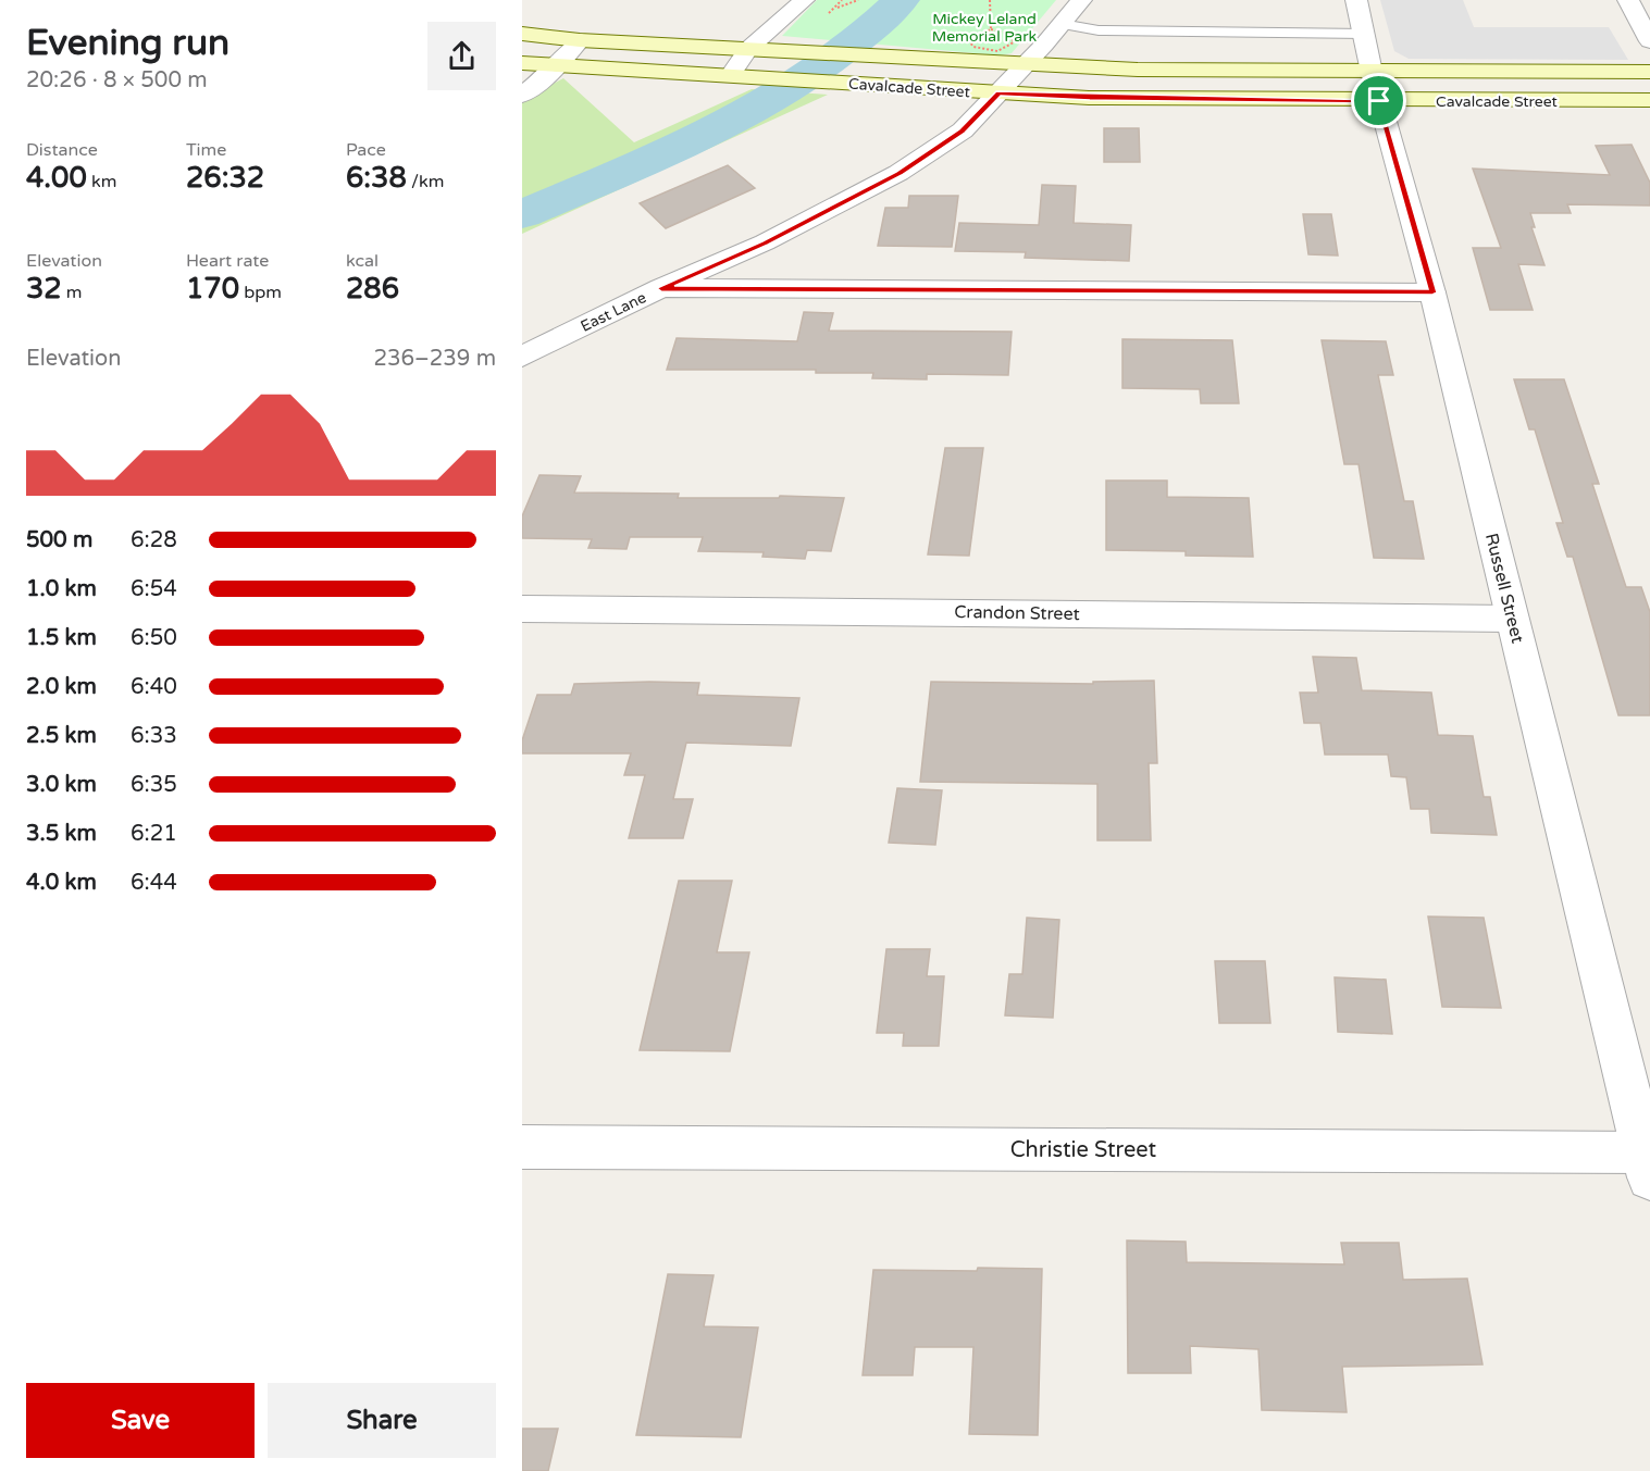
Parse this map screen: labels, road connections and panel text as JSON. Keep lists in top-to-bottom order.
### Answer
{
  "streets": {
    "main road": ["Cavalcade Street"],
    "street": [
      "East Lane",
      "Russell Street",
      "Crandon Street",
      "Christie Street"
    ]
  },
  "crossings": [
    ["Cavalcade Street", "East Lane"],
    ["Cavalcade Street", "Russell Street"],
    ["Russell Street", "Crandon Street"],
    ["Russell Street", "Christie Street"]
  ],
  "parks": ["Mickey Leland Memorial Park"],
  "page": {
    "heading": ["Evening run", "20:26 · 8 × 500 m"],
    "stats": [
      ["Distance", "4.00 km"],
      ["Time", "26:32"],
      ["Pace", "6:38 /km"],
      ["Elevation", "32 m"],
      ["Heart rate", "170 bpm"],
      ["kcal", "286"]
    ],
    "chart": ["Elevation", "236–239 m"],
    "list": [
      {
        "name": "500 m",
        "note": "6:28"
      },
      {
        "name": "1.0 km",
        "note": "6:54"
      },
      {
        "name": "1.5 km",
        "note": "6:50"
      },
      {
        "name": "2.0 km",
        "note": "6:40"
      },
      {
        "name": "2.5 km",
        "note": "6:33"
      },
      {
        "name": "3.0 km",
        "note": "6:35"
      },
      {
        "name": "3.5 km",
        "note": "6:21"
      },
      {
        "name": "4.0 km",
        "note": "6:44"
      }
    ],
    "buttons": ["Save", "Share"]
  }
}
